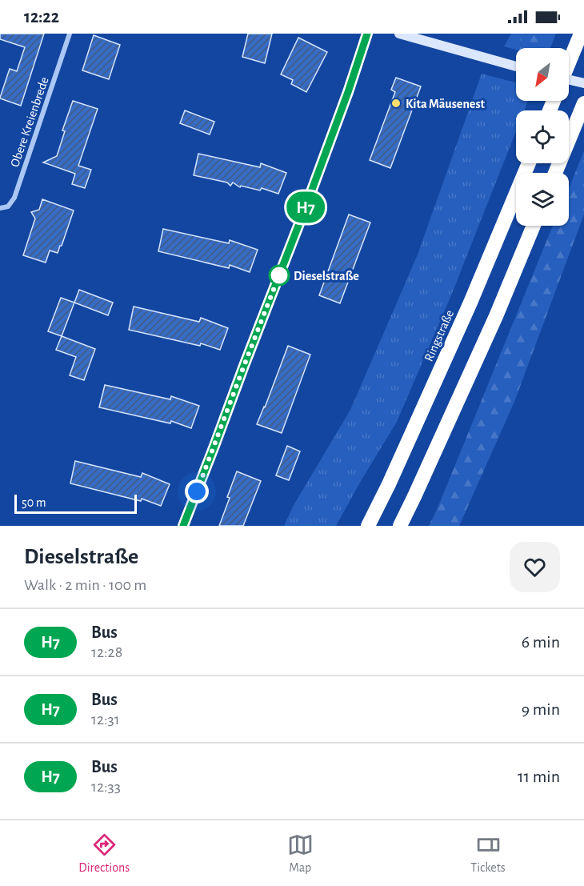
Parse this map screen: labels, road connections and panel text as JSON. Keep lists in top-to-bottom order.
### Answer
{
  "streets": {
    "highway": ["Ringstraße"],
    "street": ["Obere Kreienbrede"]
  },
  "places": ["Kita Mäusenest", "Dieselstraße"],
  "lines": ["bus line H7"],
  "scale_bar": "50 m",
  "north": "bottom left",
  "page": {
    "status": "12:22",
    "on_map": "H7",
    "scale": "50 m",
    "heading": ["Dieselstraße", "Walk · 2 min · 100 m"],
    "list": [
      {
        "mark": "H7",
        "name": "Bus",
        "note": "12:28",
        "value": "6 min"
      },
      {
        "mark": "H7",
        "name": "Bus",
        "note": "12:31",
        "value": "9 min"
      },
      {
        "mark": "H7",
        "name": "Bus",
        "note": "12:33",
        "value": "11 min"
      }
    ],
    "tabs": ["Directions", "Map", "Tickets"]
  }
}
